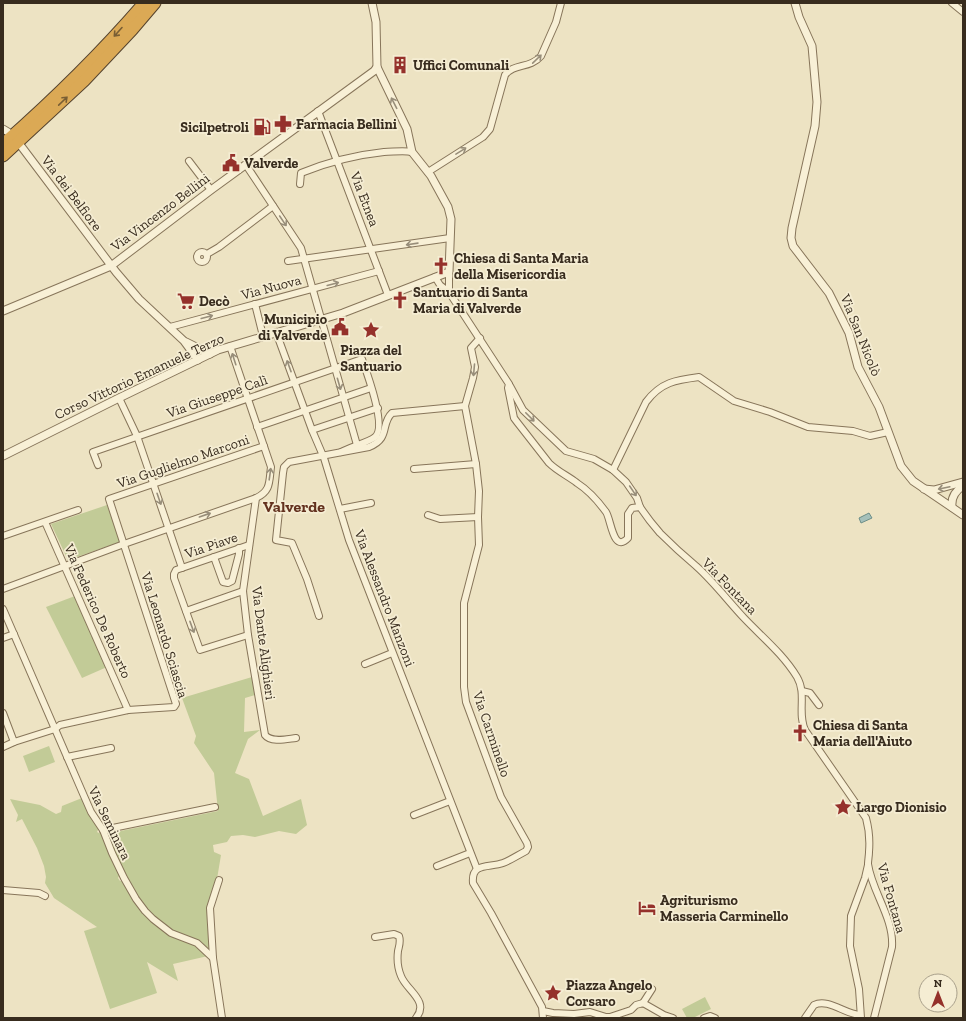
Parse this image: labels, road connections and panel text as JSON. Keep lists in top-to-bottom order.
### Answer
{
  "streets": {
    "street": [
      "Via dei Belfiore",
      "Via Etnea",
      "Via Vincenzo Bellini",
      "Via Nuova",
      "Via San Nicolò",
      "Corso Vittorio Emanuele Terzo",
      "Via Giuseppe Calì",
      "Via Guglielmo Marconi",
      "Via Piave",
      "Via Fontana",
      "Via Alessandro Manzoni",
      "Via Federico De Roberto",
      "Via Leonardo Sciascia",
      "Via Dante Alighieri",
      "Via Carminello",
      "Via Seminara"
    ]
  },
  "crossings": [
    ["Via dei Belfiore", "Via Vincenzo Bellini"],
    ["Via dei Belfiore", "Via Nuova"],
    ["Via Etnea", "Via Vincenzo Bellini"],
    ["Via Etnea", "Via Nuova"],
    ["Via Etnea", "Corso Vittorio Emanuele Terzo"],
    ["Corso Vittorio Emanuele Terzo", "Via Alessandro Manzoni"],
    ["Via Giuseppe Calì", "Via Alessandro Manzoni"],
    ["Via Guglielmo Marconi", "Via Leonardo Sciascia"],
    ["Via Piave", "Via Dante Alighieri"],
    ["Via Alessandro Manzoni", "Via Carminello"],
    ["Via Federico De Roberto", "Via Leonardo Sciascia"],
    ["Via Leonardo Sciascia", "Via Seminara"]
  ],
  "districts": ["Valverde"],
  "places": {
    "building": ["Uffici Comunali"],
    "pharmacy": ["Farmacia Bellini"],
    "fuel station": ["Sicilpetroli"],
    "public building": ["Valverde", "Municipio di Valverde"],
    "church": ["Chiesa di Santa Maria della Misericordia", "Santuario di Santa Maria di Valverde", "Chiesa di Santa Maria dell'Aiuto"],
    "supermarket": ["Decò"],
    "place": ["Piazza del Santuario", "Largo Dionisio", "Piazza Angelo Corsaro"],
    "hotel": ["Agriturismo Masseria Carminello"]
  },
  "north": "top"
}
